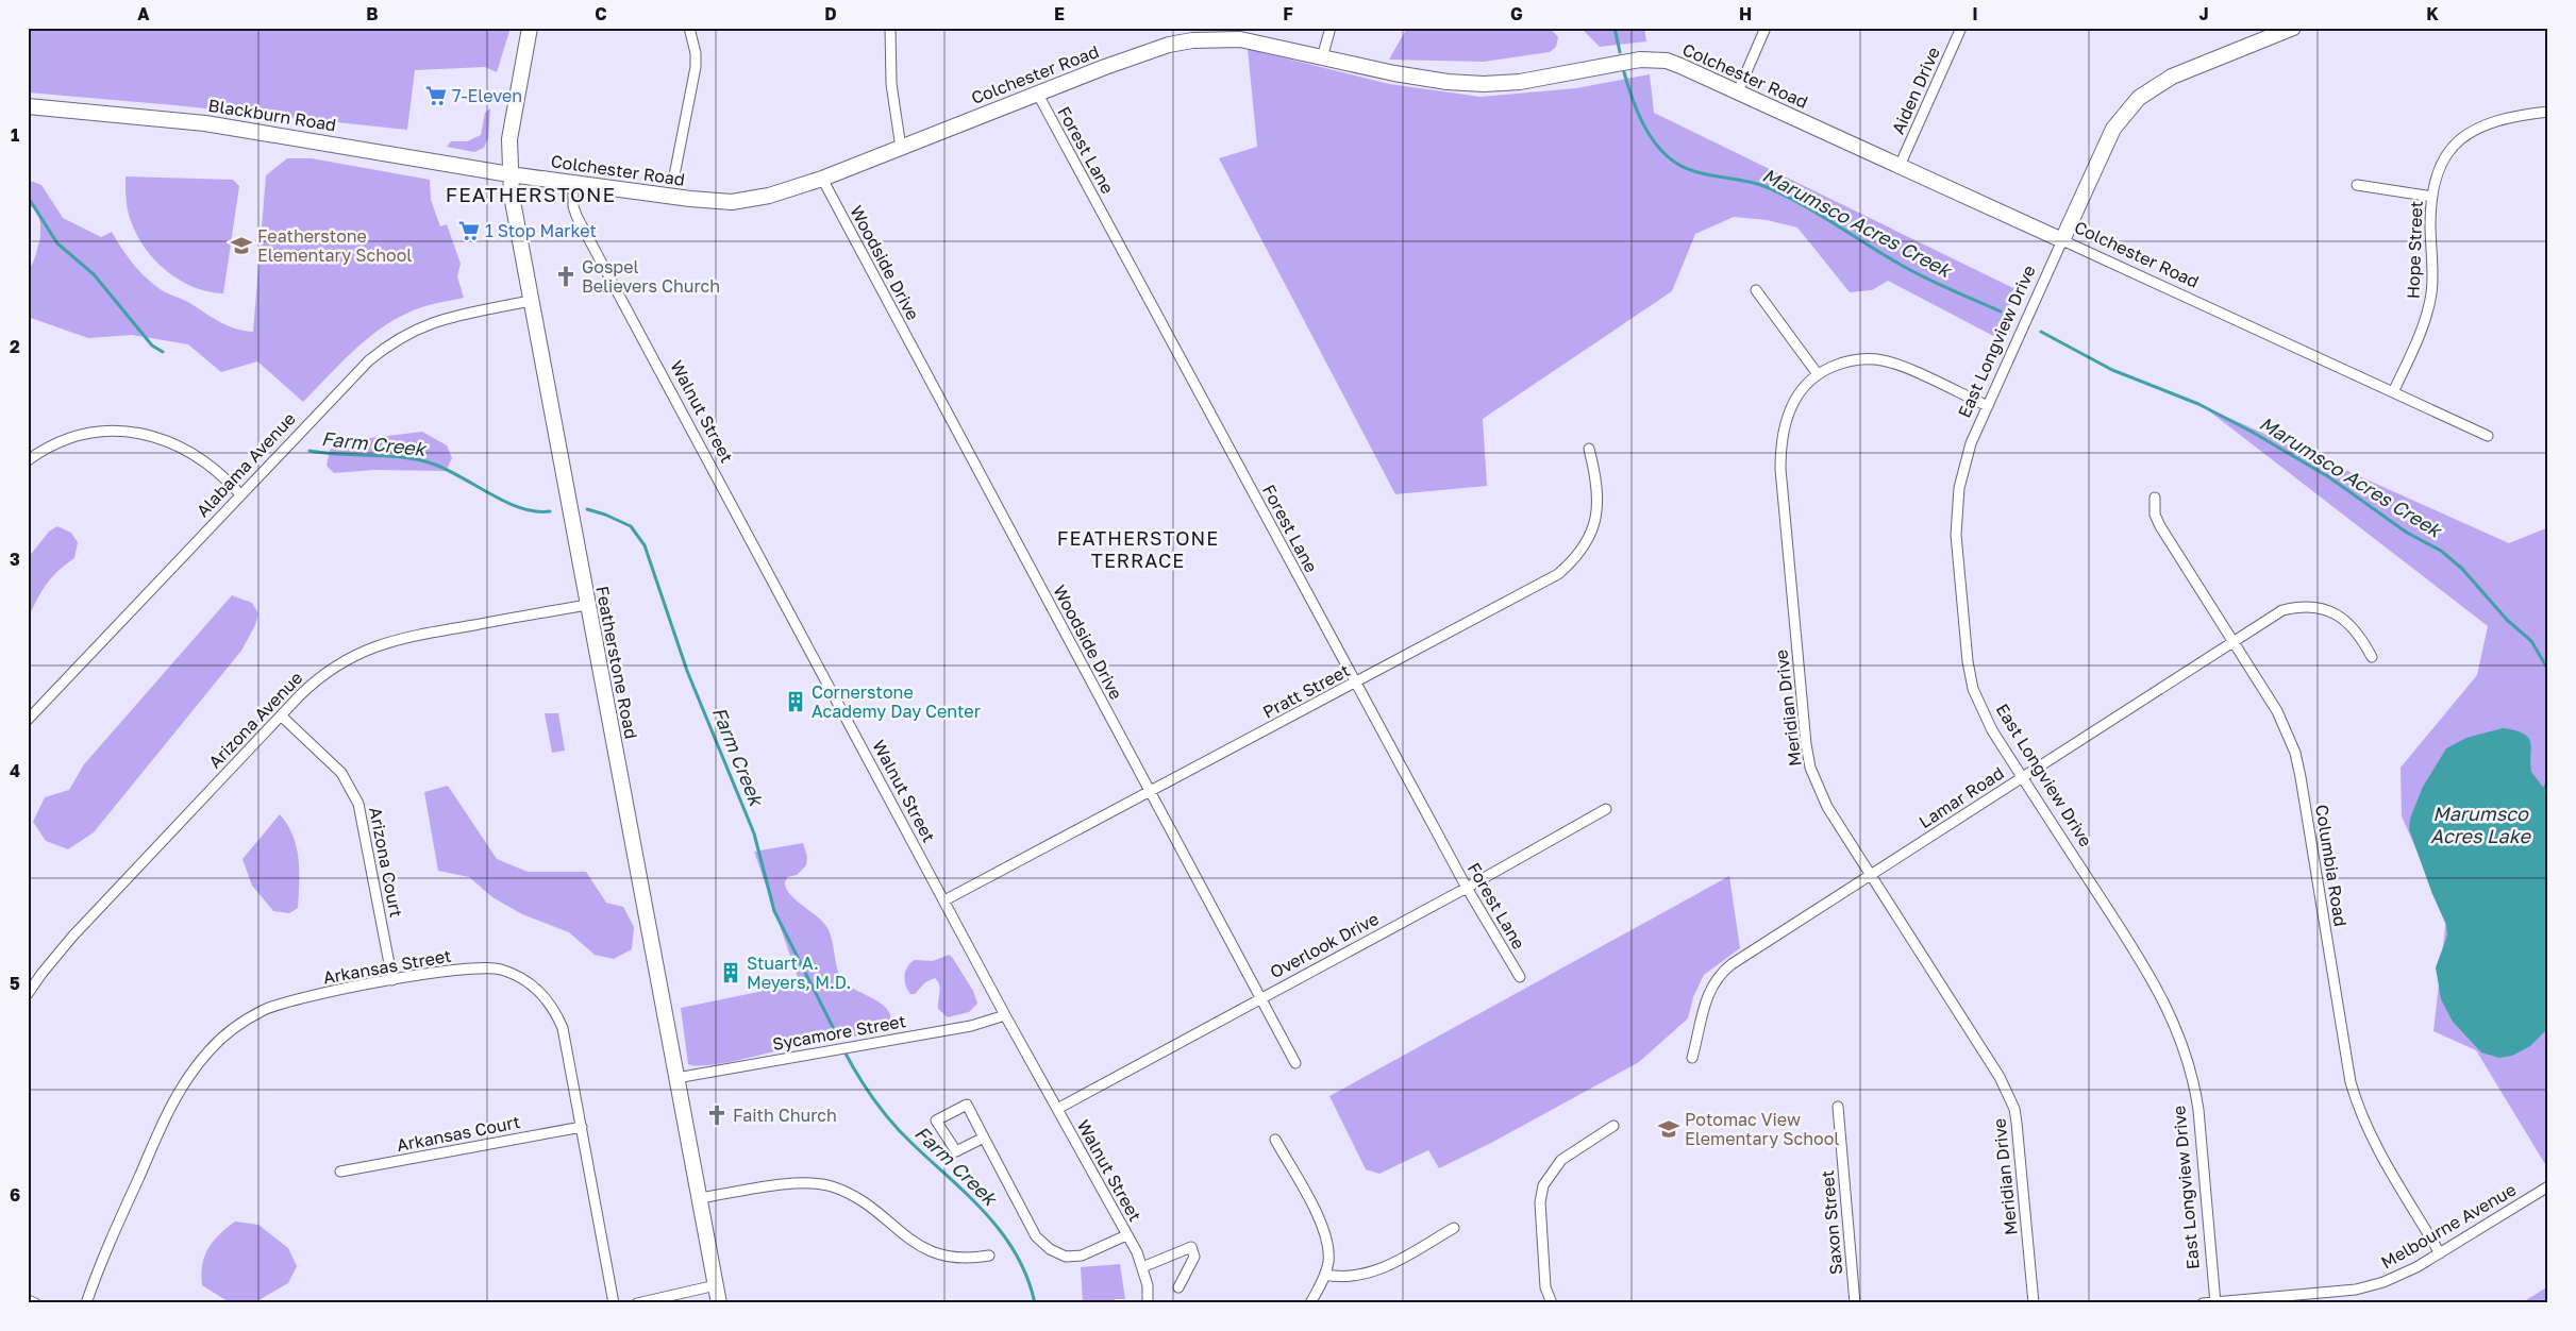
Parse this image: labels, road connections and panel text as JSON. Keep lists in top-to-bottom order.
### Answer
{
  "streets": {
    "street": [
      "Colchester Road",
      "Aiden Drive",
      "Blackburn Road",
      "Forest Lane",
      "Hope Street",
      "Woodside Drive",
      "East Longview Drive",
      "Walnut Street",
      "Alabama Avenue",
      "Featherstone Road",
      "Pratt Street",
      "Meridian Drive",
      "Arizona Avenue",
      "Lamar Road",
      "Arizona Court",
      "Columbia Road",
      "Overlook Drive",
      "Arkansas Street",
      "Sycamore Street",
      "Arkansas Court",
      "Saxon Street",
      "Melbourne Avenue"
    ]
  },
  "crossings": [
    ["Colchester Road", "Aiden Drive"],
    ["Colchester Road", "Blackburn Road"],
    ["Colchester Road", "Forest Lane"],
    ["Colchester Road", "Hope Street"],
    ["Colchester Road", "Woodside Drive"],
    ["Colchester Road", "East Longview Drive"],
    ["Colchester Road", "Walnut Street"],
    ["Colchester Road", "Featherstone Road"],
    ["Blackburn Road", "Featherstone Road"],
    ["Forest Lane", "Pratt Street"],
    ["Forest Lane", "Overlook Drive"],
    ["Woodside Drive", "Pratt Street"],
    ["Woodside Drive", "Overlook Drive"],
    ["East Longview Drive", "Meridian Drive"],
    ["East Longview Drive", "Lamar Road"],
    ["East Longview Drive", "Melbourne Avenue"],
    ["Walnut Street", "Pratt Street"],
    ["Walnut Street", "Overlook Drive"],
    ["Walnut Street", "Sycamore Street"],
    ["Alabama Avenue", "Featherstone Road"],
    ["Featherstone Road", "Arizona Avenue"],
    ["Featherstone Road", "Sycamore Street"],
    ["Meridian Drive", "Lamar Road"],
    ["Arizona Avenue", "Arizona Court"],
    ["Lamar Road", "Columbia Road"],
    ["Arizona Court", "Arkansas Street"],
    ["Columbia Road", "Melbourne Avenue"],
    ["Arkansas Street", "Arkansas Court"]
  ],
  "districts": ["FEATHERSTONE", "FEATHERSTONE TERRACE"],
  "water": ["Marumsco Acres Creek", "Farm Creek", "Marumsco Acres Lake"],
  "places": {
    "supermarket": ["7-Eleven", "1 Stop Market"],
    "school or university": ["Featherstone Elementary School", "Potomac View Elementary School"],
    "church": ["Gospel Believers Church", "Faith Church"],
    "building": ["Cornerstone Academy Day Center", "Stuart A. Meyers, M.D."]
  },
  "grid": {
    "columns": [
      "A",
      "B",
      "C",
      "D",
      "E",
      "F",
      "G",
      "H",
      "I",
      "J",
      "K"
    ],
    "rows": [
      "1",
      "2",
      "3",
      "4",
      "5",
      "6"
    ]
  }
}
